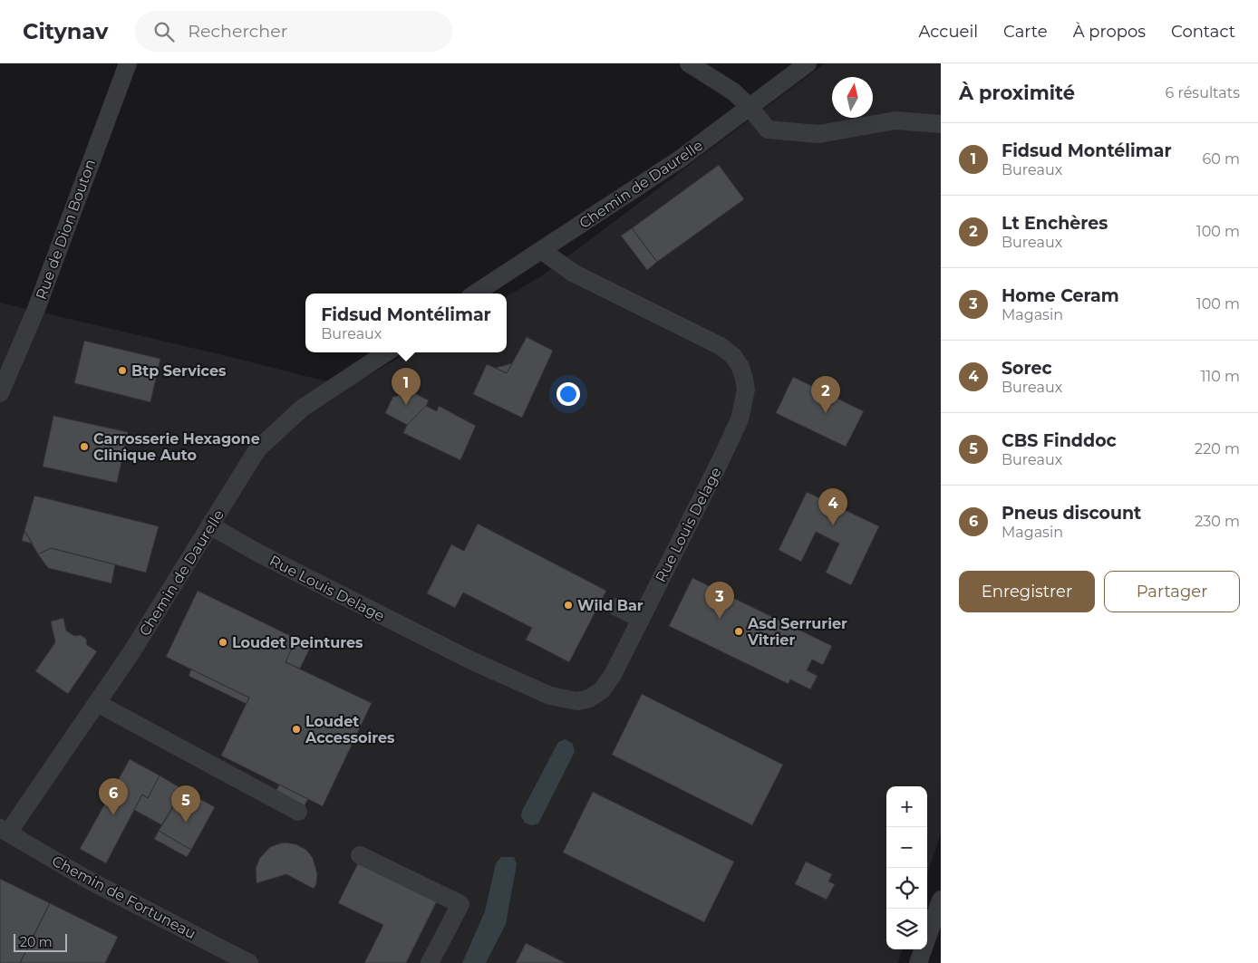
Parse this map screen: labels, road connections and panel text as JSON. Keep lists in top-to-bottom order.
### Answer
{
  "streets": {
    "street": [
      "Chemin de Daurelle",
      "Rue de Dion Bouton",
      "Rue Louis Delage",
      "Chemin de Fortuneau"
    ]
  },
  "crossings": [
    ["Chemin de Daurelle", "Rue Louis Delage"],
    ["Chemin de Daurelle", "Chemin de Fortuneau"]
  ],
  "places": [
    "Btp Services",
    "Carrosserie Hexagone Clinique Auto",
    "Wild Bar",
    "Asd Serrurier Vitrier",
    "Loudet Peintures",
    "Loudet Accessoires"
  ],
  "scale_bar": "20 m",
  "north": "top",
  "page": {
    "header": "Citynav",
    "search": "Rechercher",
    "nav": [
      "Accueil",
      "Carte",
      "À propos",
      "Contact"
    ],
    "heading": ["À proximité", "6 résultats"],
    "list": [
      {
        "mark": "1",
        "name": "Fidsud Montélimar",
        "note": "Bureaux",
        "value": "60 m"
      },
      {
        "mark": "2",
        "name": "Lt Enchères",
        "note": "Bureaux",
        "value": "100 m"
      },
      {
        "mark": "3",
        "name": "Home Ceram",
        "note": "Magasin",
        "value": "100 m"
      },
      {
        "mark": "4",
        "name": "Sorec",
        "note": "Bureaux",
        "value": "110 m"
      },
      {
        "mark": "5",
        "name": "CBS Finddoc",
        "note": "Bureaux",
        "value": "220 m"
      },
      {
        "mark": "6",
        "name": "Pneus discount",
        "note": "Magasin",
        "value": "230 m"
      }
    ],
    "popup": ["Fidsud Montélimar", "Bureaux"],
    "pins": [
      "1",
      "2",
      "4",
      "3",
      "6",
      "5"
    ],
    "buttons": ["Enregistrer", "Partager"],
    "map_buttons": ["+", "−"],
    "scale": "20 m"
  }
}
